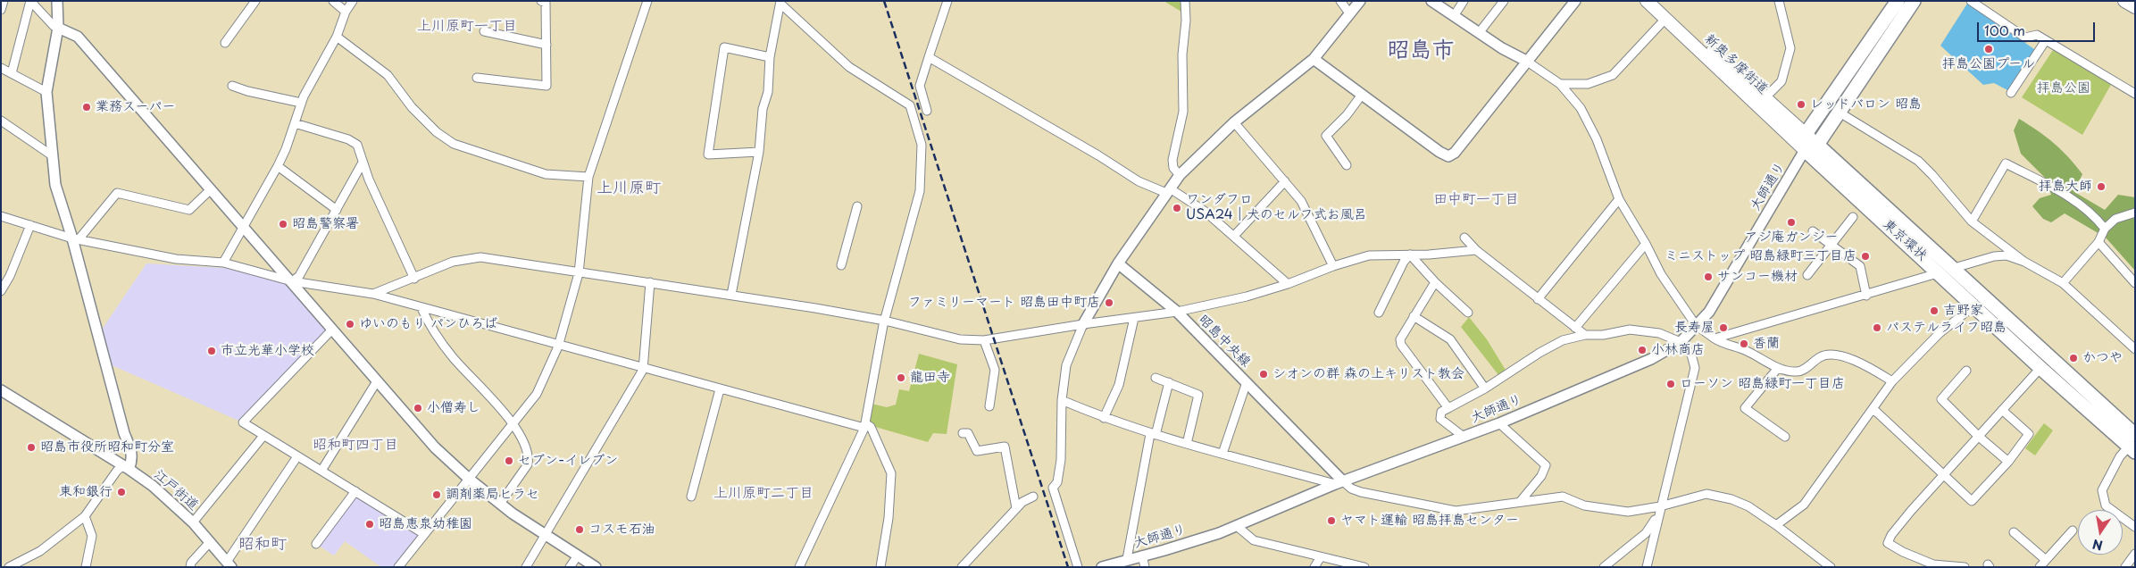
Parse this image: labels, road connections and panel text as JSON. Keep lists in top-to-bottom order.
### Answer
{
  "streets": {
    "highway": ["東京環状"],
    "main road": ["新奥多摩街道"],
    "street": ["大師通り", "昭島中央線", "江戸街道"]
  },
  "crossings": [
    ["新奥多摩街道", "大師通り"],
    ["新奥多摩街道", "東京環状"],
    ["大師通り", "東京環状"],
    ["大師通り", "昭島中央線"]
  ],
  "districts": [
    "上川原町一丁目",
    "昭島市",
    "上川原町",
    "田中町一丁目",
    "昭和町四丁目",
    "上川原町二丁目",
    "昭和町"
  ],
  "parks": ["拝島公園"],
  "places": [
    "拝島公園プール",
    "レッドバロン 昭島",
    "業務スーパー",
    "拝島大師",
    "ワンダフロ USA24｜犬のセルフ式お風呂",
    "アジ庵ガンジー",
    "昭島警察署",
    "ミニストップ 昭島緑町三丁目店",
    "サンコー機材",
    "ファミリーマート 昭島田中町店",
    "吉野家",
    "ゆいのもり パンひろば",
    "長寿屋",
    "パステルライフ昭島",
    "香蘭",
    "小林商店",
    "市立光華小学校",
    "かつや",
    "シオンの群 森の上キリスト教会",
    "龍田寺",
    "ローソン 昭島緑町一丁目店",
    "小僧寿し",
    "昭島市役所昭和町分室",
    "セブン-イレブン",
    "東和銀行",
    "調剤薬局ヒラセ",
    "ヤマト運輸 昭島拝島センター",
    "昭島恵泉幼稚園",
    "コスモ石油"
  ],
  "scale_bar": "100 m",
  "north": "bottom"
}
